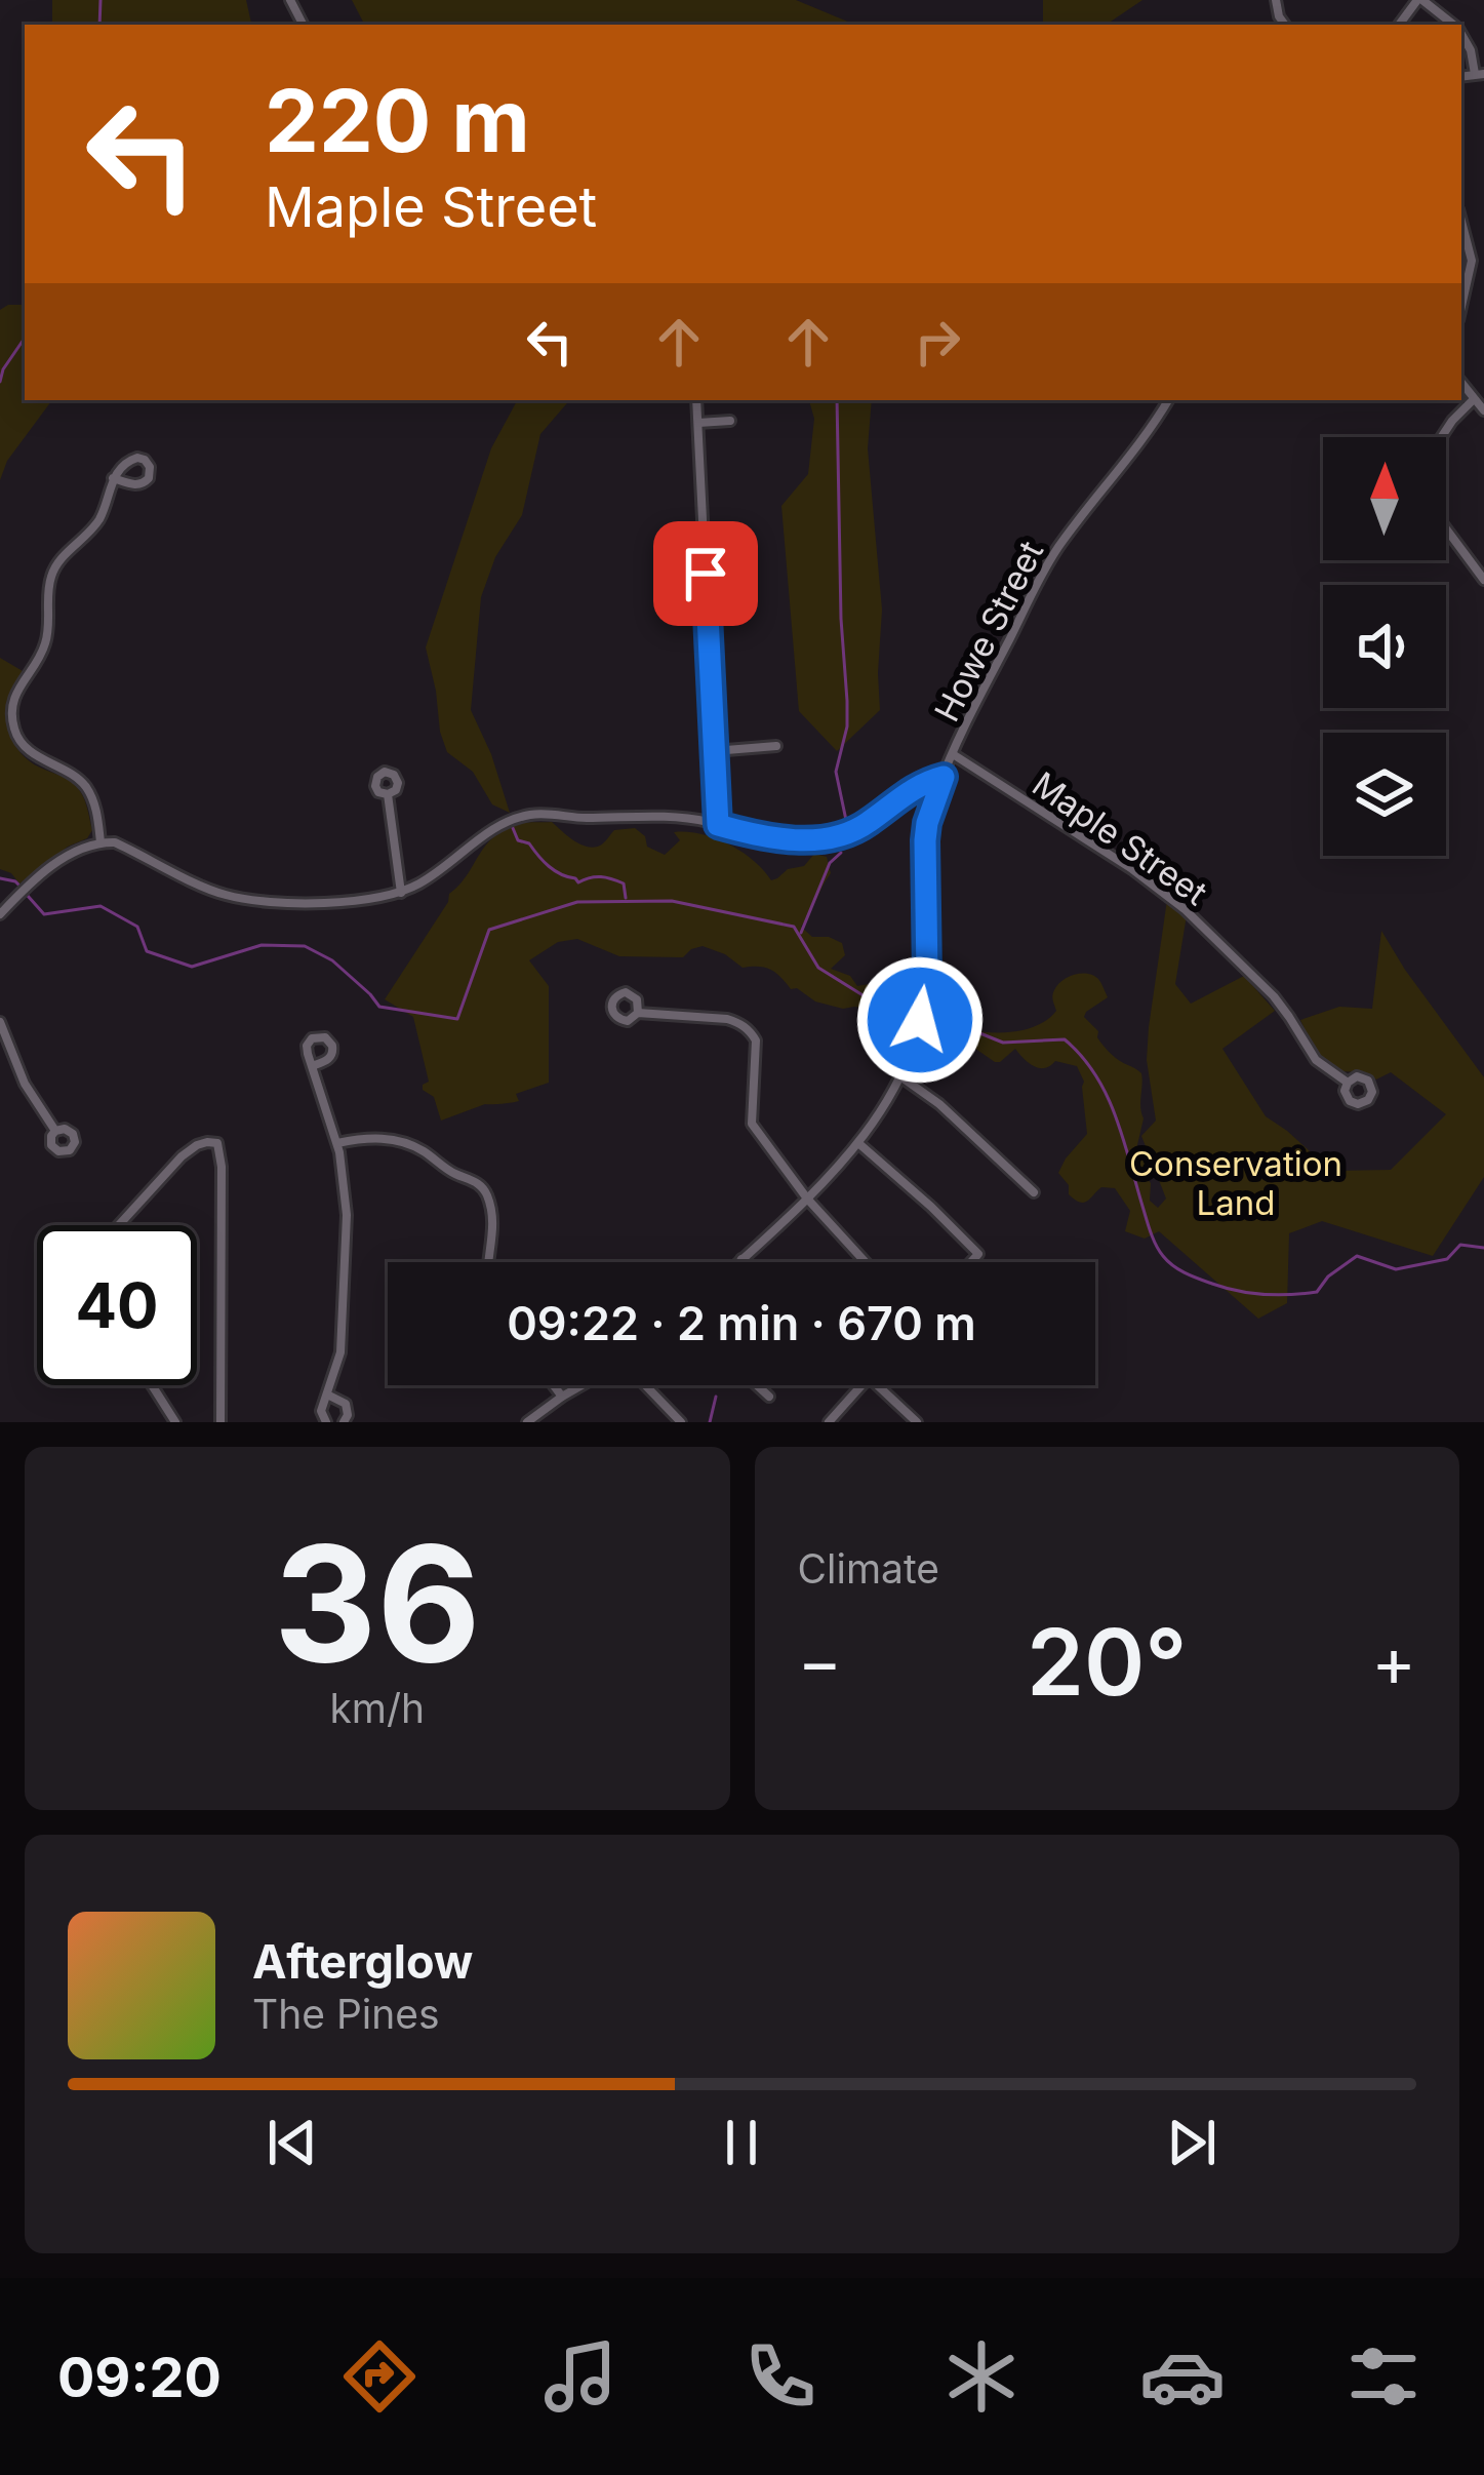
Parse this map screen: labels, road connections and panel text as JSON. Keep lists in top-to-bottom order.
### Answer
{
  "streets": {
    "street": ["Howe Street", "Maple Street"]
  },
  "crossings": [
    ["Howe Street", "Maple Street"]
  ],
  "parks": ["Conservation Land"],
  "north": "top",
  "page": {
    "turn": ["220 m", "Maple Street"],
    "limit": "40",
    "trip": "09:22 · 2 min · 670 m",
    "tile": [
      ["36", "km/h"],
      "Climate"
    ],
    "heat": ["−", "20°", "+"],
    "song": ["Afterglow", "The Pines"],
    "tabs": "09:20"
  }
}
